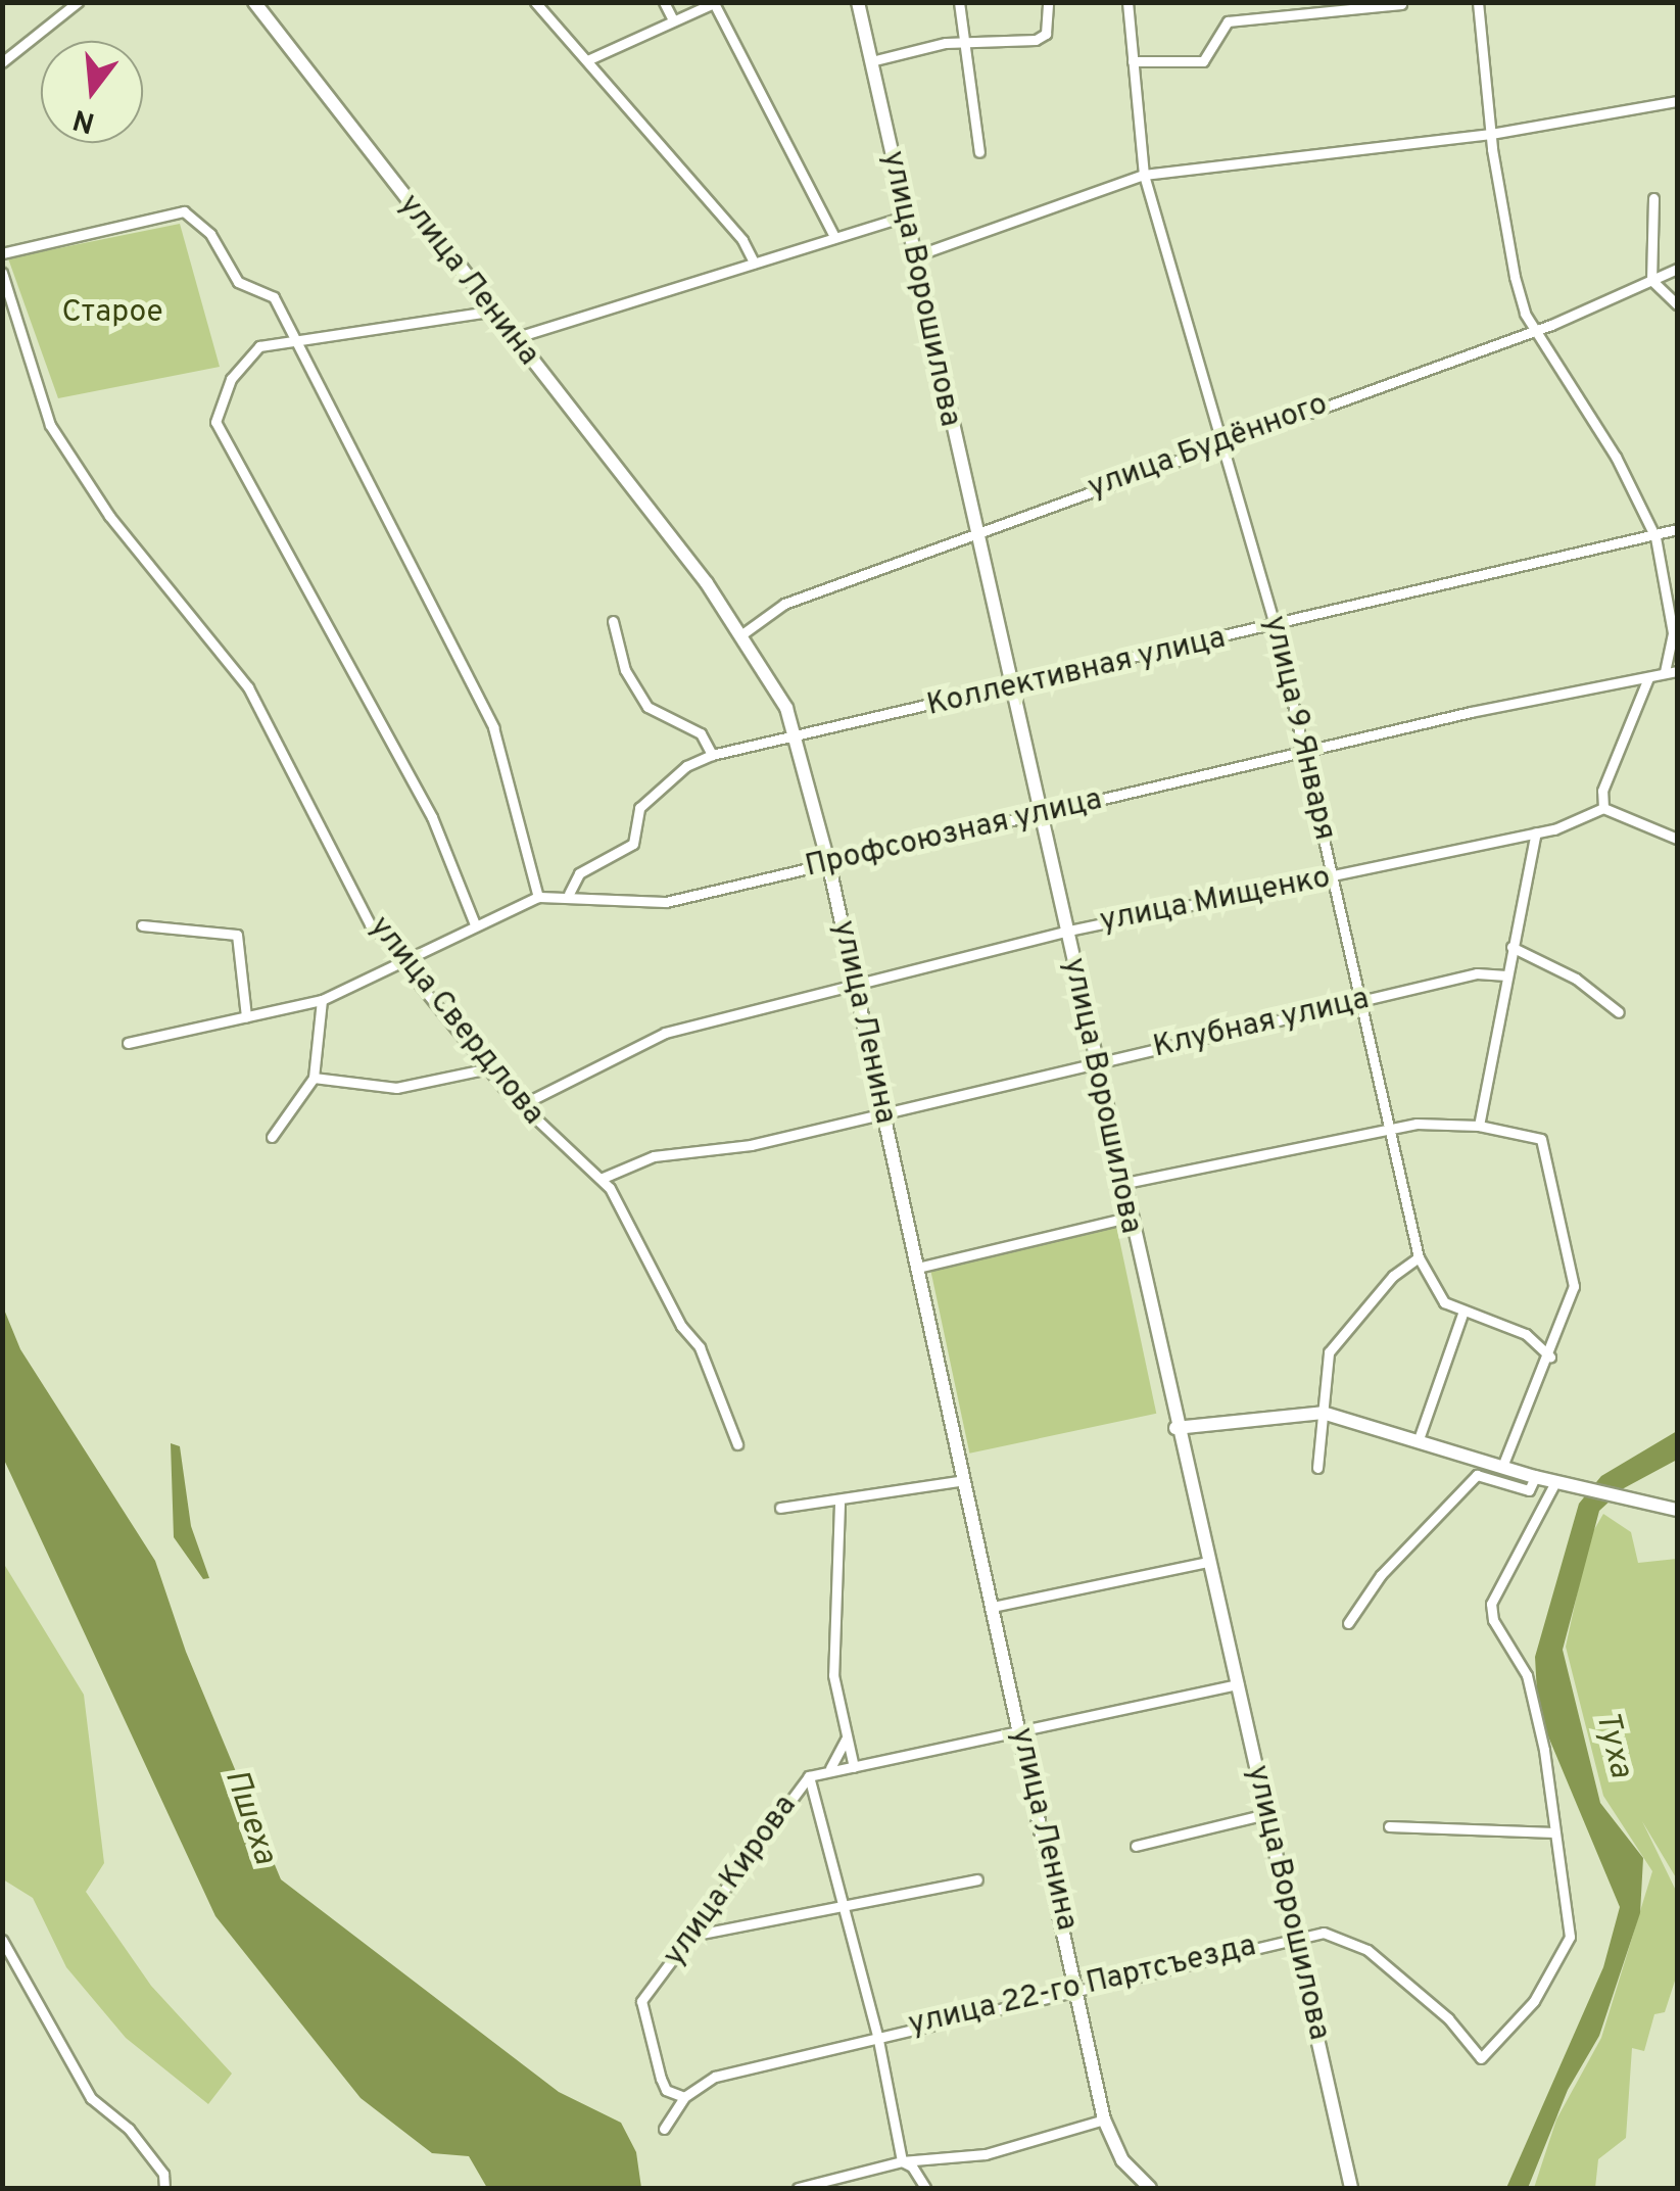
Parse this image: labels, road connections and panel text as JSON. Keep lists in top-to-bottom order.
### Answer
{
  "streets": {
    "main road": ["улица Ленина", "улица Ворошилова"],
    "street": [
      "улица Будённого",
      "Коллективная улица",
      "улица 9 Января",
      "Профсоюзная улица",
      "улица Мищенко",
      "улица Свердлова",
      "Клубная улица",
      "улица Кирова",
      "улица 22-го Партсъезда"
    ]
  },
  "crossings": [
    ["улица Ленина", "улица Будённого"],
    ["улица Ленина", "Коллективная улица"],
    ["улица Ленина", "Профсоюзная улица"],
    ["улица Ленина", "улица Мищенко"],
    ["улица Ленина", "Клубная улица"],
    ["улица Ленина", "улица Кирова"],
    ["улица Ленина", "улица 22-го Партсъезда"],
    ["улица Ворошилова", "улица Будённого"],
    ["улица Ворошилова", "Коллективная улица"],
    ["улица Ворошилова", "Профсоюзная улица"],
    ["улица Ворошилова", "улица Мищенко"],
    ["улица Ворошилова", "Клубная улица"],
    ["улица Ворошилова", "улица Кирова"],
    ["улица Ворошилова", "улица 22-го Партсъезда"],
    ["улица Будённого", "улица 9 Января"],
    ["Коллективная улица", "улица 9 Января"],
    ["Коллективная улица", "Профсоюзная улица"],
    ["улица 9 Января", "Профсоюзная улица"],
    ["улица 9 Января", "улица Мищенко"],
    ["улица 9 Января", "Клубная улица"],
    ["Профсоюзная улица", "улица Свердлова"],
    ["улица Мищенко", "улица Свердлова"],
    ["улица Свердлова", "Клубная улица"],
    ["улица Кирова", "улица 22-го Партсъезда"]
  ],
  "water": ["Туха", "Пшеха"],
  "parks": ["Старое"],
  "north": "bottom"
}
